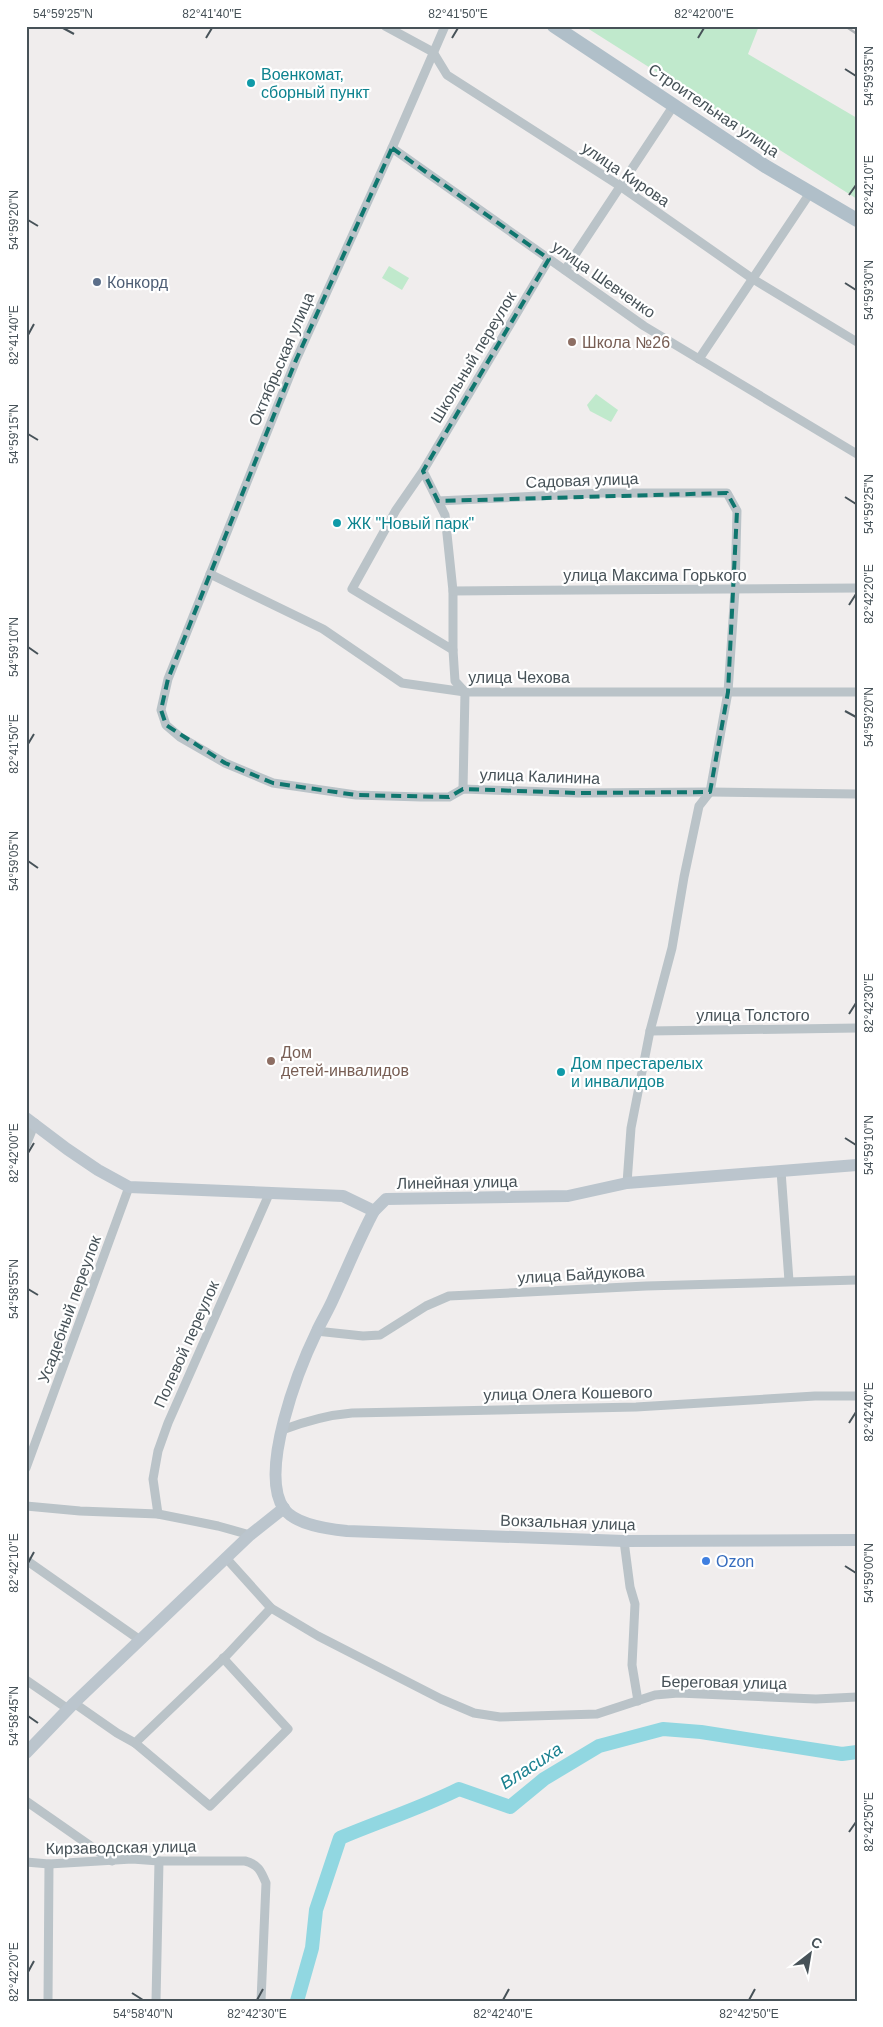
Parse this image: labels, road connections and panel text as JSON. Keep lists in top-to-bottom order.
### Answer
{
  "streets": {
    "main road": ["Строительная улица"],
    "street": [
      "улица Кирова",
      "улица Шевченко",
      "Школьный переулок",
      "Октябрьская улица",
      "Садовая улица",
      "улица Максима Горького",
      "улица Чехова",
      "улица Калинина",
      "улица Толстого",
      "Линейная улица",
      "улица Байдукова",
      "Усадебный переулок",
      "Полевой переулок",
      "улица Олега Кошевого",
      "Вокзальная улица",
      "Береговая улица",
      "Кирзаводская улица"
    ]
  },
  "crossings": [
    ["улица Кирова", "Октябрьская улица"],
    ["улица Шевченко", "Школьный переулок"],
    ["улица Шевченко", "Октябрьская улица"],
    ["Октябрьская улица", "улица Чехова"],
    ["Октябрьская улица", "улица Калинина"],
    ["Садовая улица", "улица Максима Горького"]
  ],
  "water": ["Власиха"],
  "places": [
    "Военкомат, сборный пункт",
    "Конкорд",
    "Школа №26",
    "ЖК \"Новый парк\"",
    "Дом детей-инвалидов",
    "Дом престарелых и инвалидов",
    "Ozon"
  ],
  "north": "top right",
  "coordinates": [
    "54°59'25\"N",
    "82°41'40\"E",
    "82°41'50\"E",
    "82°42'00\"E",
    "54°59'35\"N",
    "82°42'10\"E",
    "54°59'20\"N",
    "54°59'30\"N",
    "54°59'15\"N",
    "82°42'20\"E",
    "54°59'10\"N",
    "54°59'05\"N",
    "82°42'30\"E",
    "54°58'55\"N",
    "82°42'40\"E",
    "54°59'00\"N",
    "54°58'45\"N",
    "82°42'50\"E",
    "54°58'40\"N"
  ]
}
